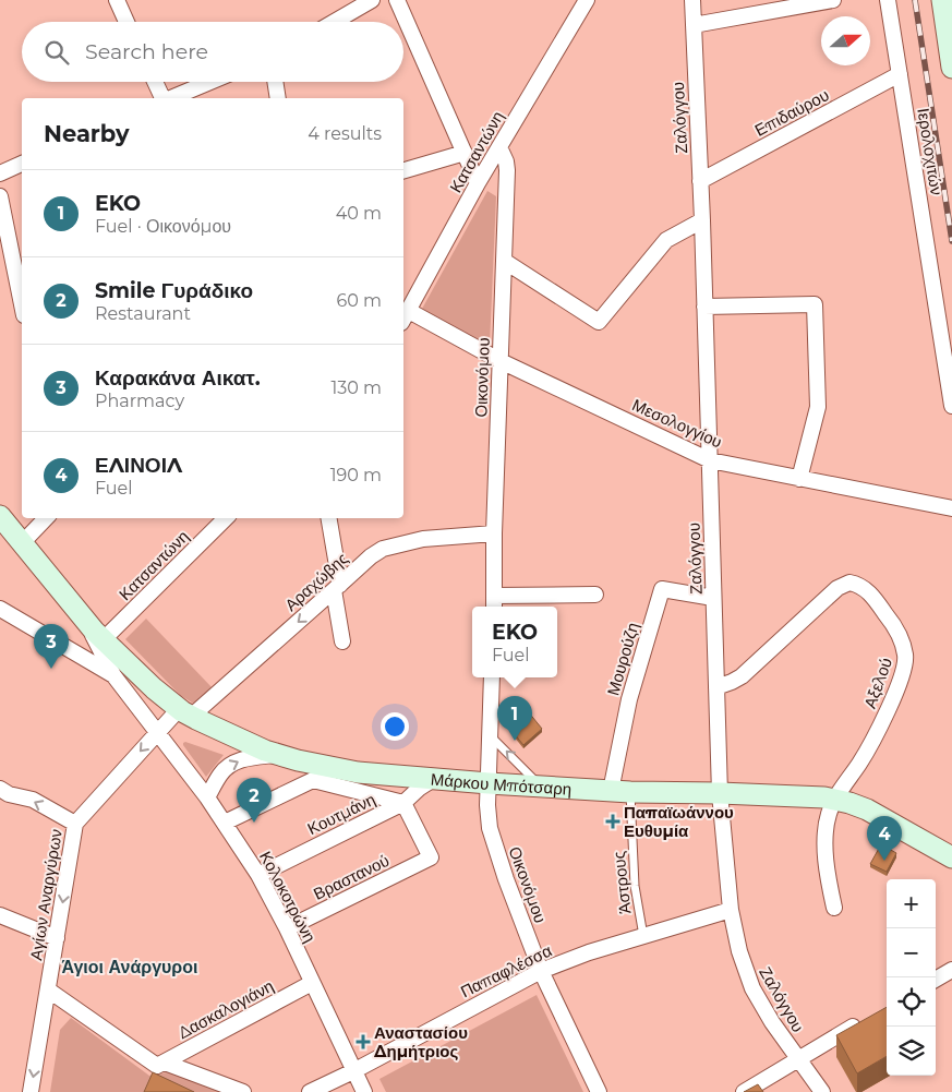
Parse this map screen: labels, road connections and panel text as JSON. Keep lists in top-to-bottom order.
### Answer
{
  "streets": {
    "street": [
      "Επιδαύρου",
      "Ζαλόγγου",
      "Κατσαντώνη",
      "Ιερολοχιτών",
      "Οικονόμου",
      "Μεσολογγίου",
      "Αραχώβης",
      "Μουρούζη",
      "Αξελού",
      "Μάρκου Μπότσαρη",
      "Κουτμάνη",
      "Βραστανού",
      "Αγίων Αναργύρων",
      "Κολοκοτρώνη",
      "Παπαφλέσσα",
      "Δασκαλογιάνη"
    ],
    "lane": ["Άστρους"]
  },
  "crossings": [
    ["Επιδαύρου", "Ζαλόγγου"],
    ["Επιδαύρου", "Ιερολοχιτών"],
    ["Ζαλόγγου", "Μεσολογγίου"],
    ["Ζαλόγγου", "Μουρούζη"],
    ["Ζαλόγγου", "Αξελού"],
    ["Ζαλόγγου", "Μάρκου Μπότσαρη"],
    ["Ζαλόγγου", "Παπαφλέσσα"],
    ["Κατσαντώνη", "Οικονόμου"],
    ["Κατσαντώνη", "Μεσολογγίου"],
    ["Κατσαντώνη", "Μάρκου Μπότσαρη"],
    ["Οικονόμου", "Μεσολογγίου"],
    ["Οικονόμου", "Αραχώβης"],
    ["Οικονόμου", "Μάρκου Μπότσαρη"],
    ["Οικονόμου", "Παπαφλέσσα"],
    ["Αραχώβης", "Μάρκου Μπότσαρη"],
    ["Αραχώβης", "Αγίων Αναργύρων"],
    ["Μουρούζη", "Μάρκου Μπότσαρη"],
    ["Αξελού", "Μάρκου Μπότσαρη"],
    ["Μάρκου Μπότσαρη", "Κουτμάνη"],
    ["Μάρκου Μπότσαρη", "Άστρους"],
    ["Μάρκου Μπότσαρη", "Αγίων Αναργύρων"],
    ["Μάρκου Μπότσαρη", "Κολοκοτρώνη"],
    ["Κουτμάνη", "Βραστανού"],
    ["Κουτμάνη", "Κολοκοτρώνη"],
    ["Βραστανού", "Κολοκοτρώνη"],
    ["Άστρους", "Παπαφλέσσα"],
    ["Αγίων Αναργύρων", "Κολοκοτρώνη"],
    ["Κολοκοτρώνη", "Παπαφλέσσα"],
    ["Κολοκοτρώνη", "Δασκαλογιάνη"]
  ],
  "one_way": ["Αραχώβης", "Αγίων Αναργύρων"],
  "districts": ["Άγιοι Ανάργυροι"],
  "places": {
    "health": ["Παπαϊωάννου Ευθυμία", "Αναστασίου Δημήτριος"]
  },
  "north": "right",
  "page": {
    "search": "Search here",
    "heading": ["Nearby", "4 results"],
    "list": [
      {
        "mark": "1",
        "name": "EKO",
        "note": "Fuel · Οικονόμου",
        "value": "40 m"
      },
      {
        "mark": "2",
        "name": "Smile Γυράδικο",
        "note": "Restaurant",
        "value": "60 m"
      },
      {
        "mark": "3",
        "name": "Καρακάνα Αικατ.",
        "note": "Pharmacy",
        "value": "130 m"
      },
      {
        "mark": "4",
        "name": "ΕΛΙΝΟΙΛ",
        "note": "Fuel",
        "value": "190 m"
      }
    ],
    "popup": ["EKO", "Fuel"],
    "pins": [
      "3",
      "1",
      "2",
      "4"
    ],
    "map_buttons": ["+", "−"]
  }
}
